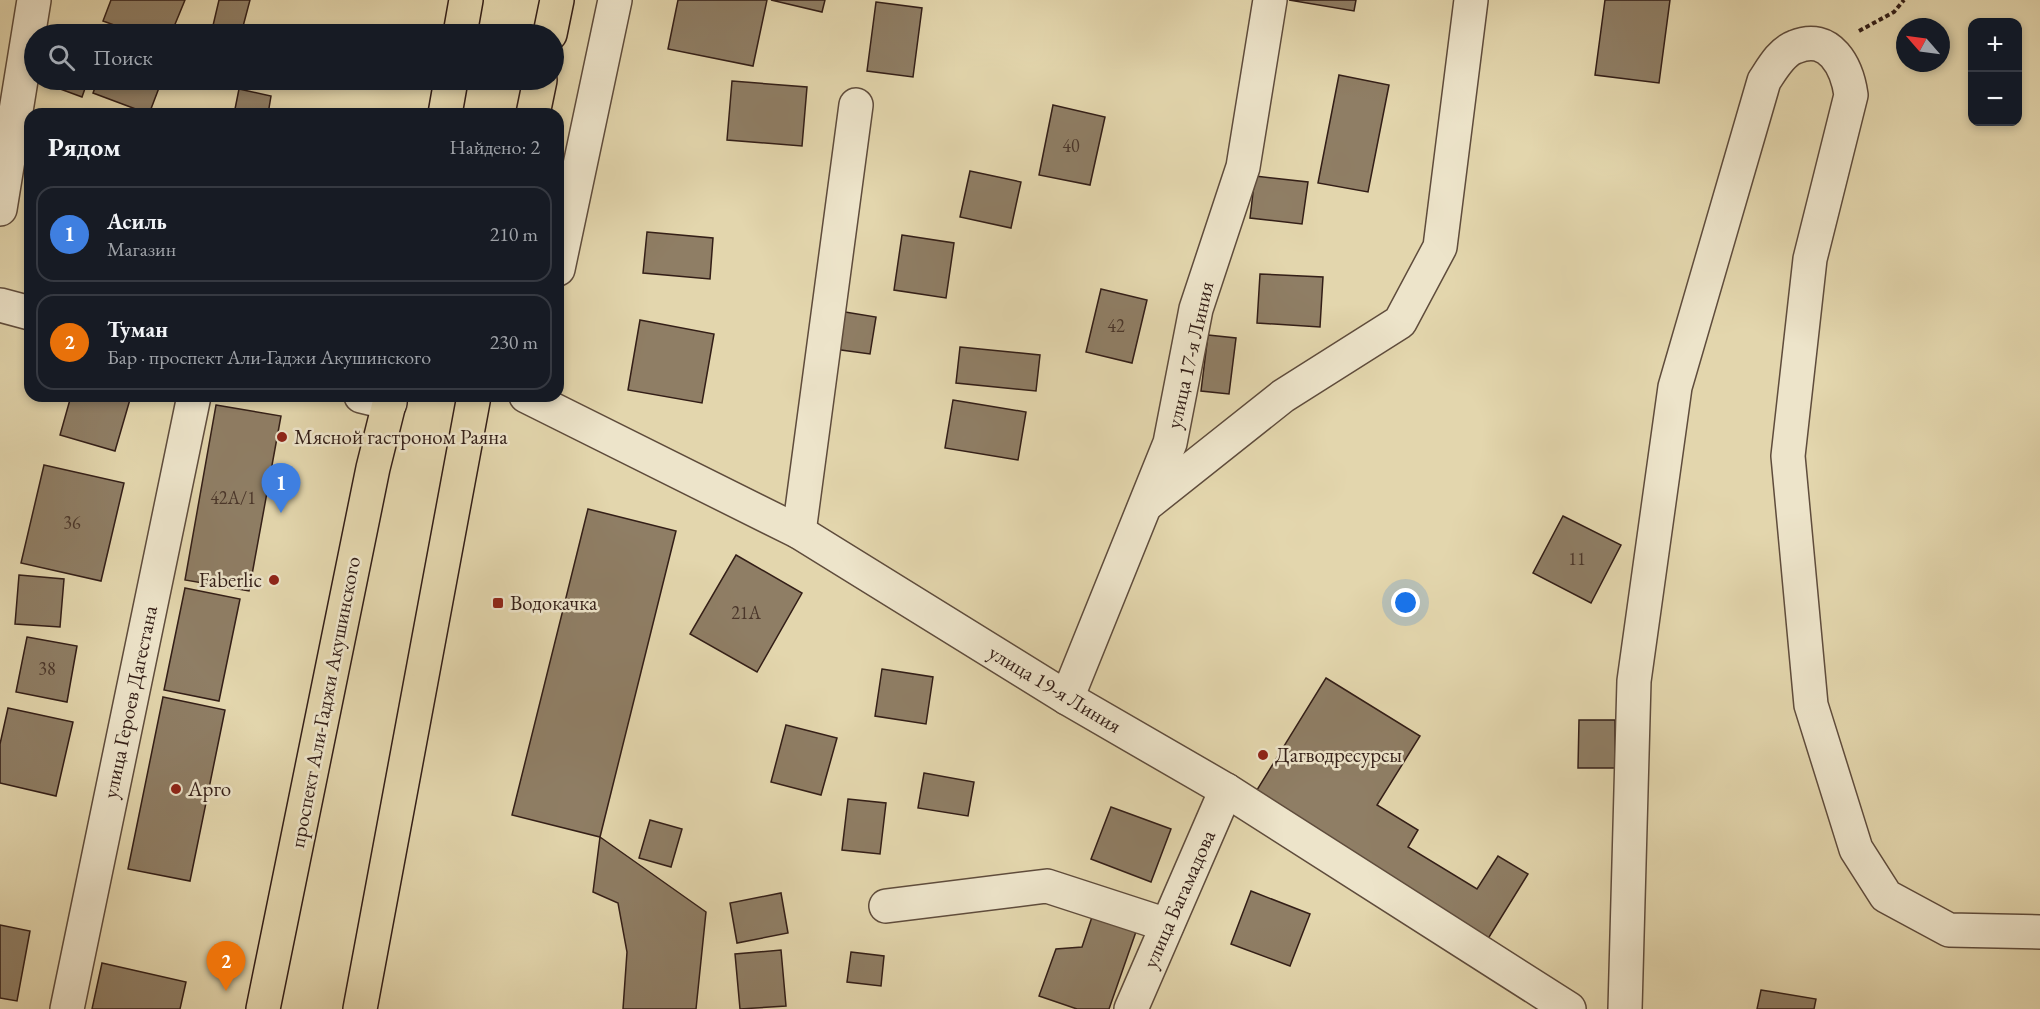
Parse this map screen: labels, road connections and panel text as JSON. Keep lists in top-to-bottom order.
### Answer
{
  "streets": {
    "main road": ["проспект Али-Гаджи Акушинского"],
    "street": [
      "улица 17-я Линия",
      "улица 19-я Линия",
      "улица Героев Дагестана",
      "улица Багамадова"
    ]
  },
  "crossings": [
    ["улица 17-я Линия", "улица 19-я Линия"],
    ["улица 19-я Линия", "улица Багамадова"]
  ],
  "places": {
    "other": [
      "Мясной гастроном Раяна",
      "Faberlic",
      "Дагводресурсы",
      "Арго"
    ],
    "transit": ["Водокачка"]
  },
  "house_numbers": [
    "40",
    "42",
    "42А/1",
    "36",
    "11",
    "21А",
    "38"
  ],
  "north": "top left",
  "page": {
    "map_buttons": ["+", "−"],
    "search": "Поиск",
    "heading": ["Рядом", "Найдено: 2"],
    "list": [
      {
        "mark": "1",
        "name": "Асиль",
        "note": "Магазин",
        "value": "210 m"
      },
      {
        "mark": "2",
        "name": "Туман",
        "note": "Бар · проспект Али-Гаджи Акушинского",
        "value": "230 m"
      }
    ],
    "pins": ["1", "2"]
  }
}
